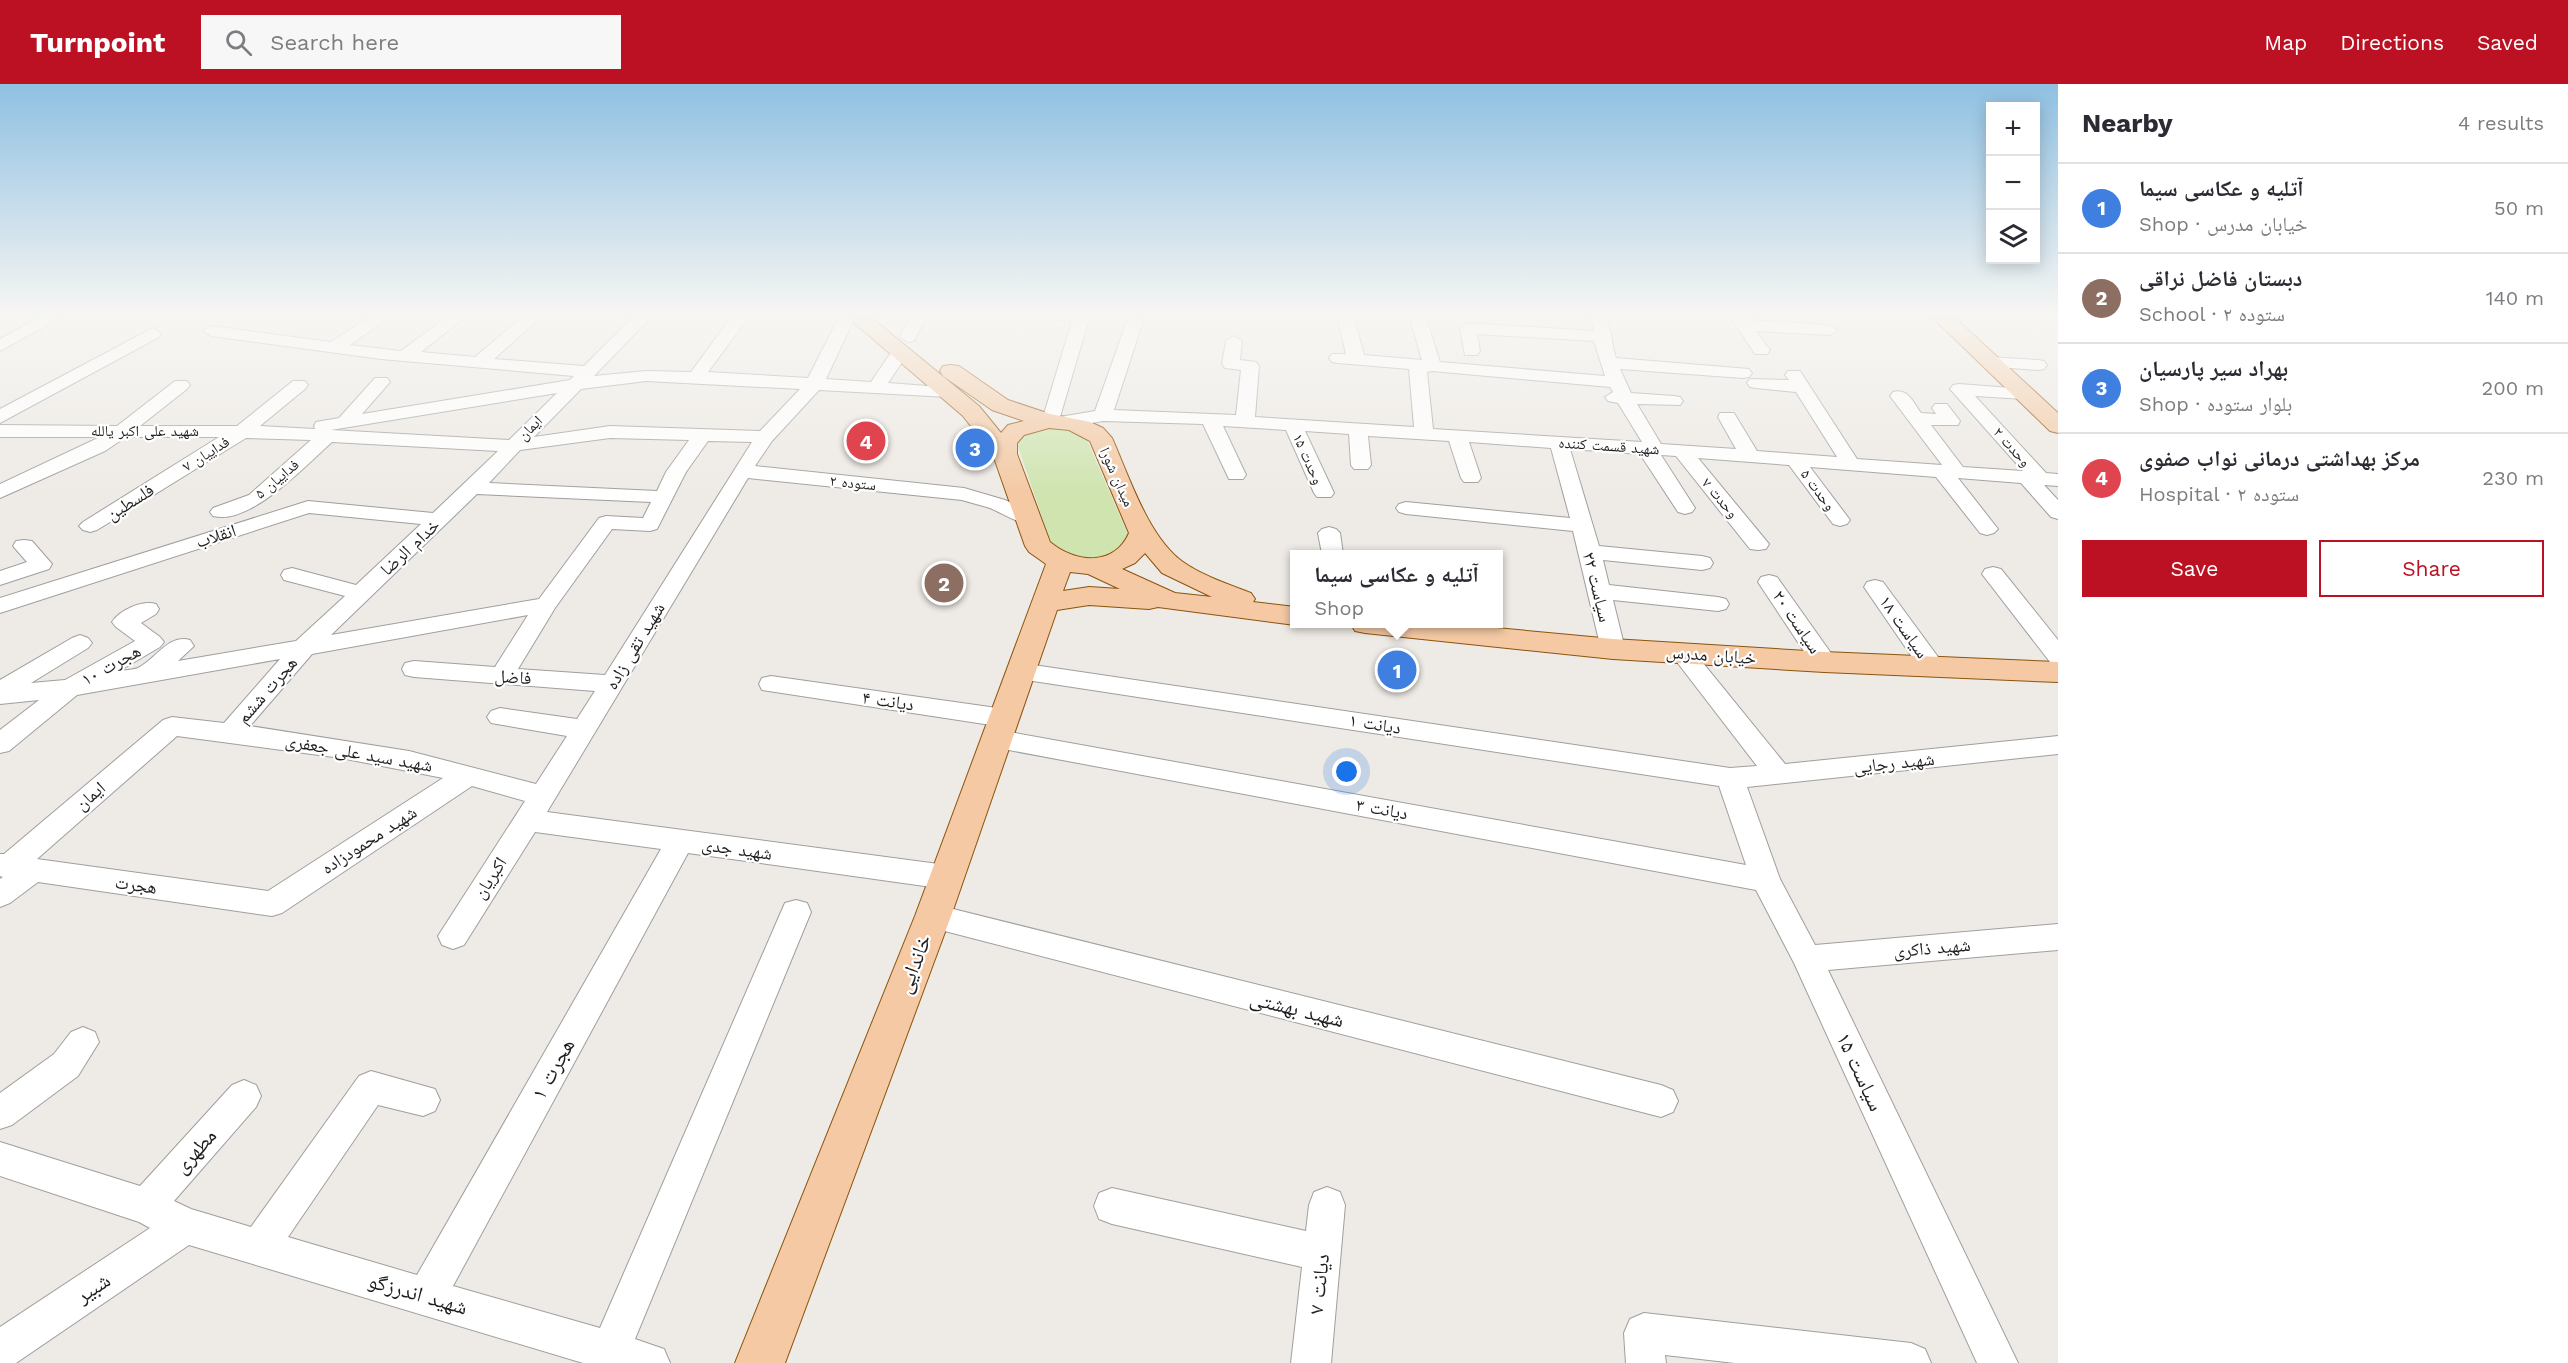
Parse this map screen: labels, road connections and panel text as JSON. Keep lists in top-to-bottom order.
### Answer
{
  "streets": {
    "main road": ["میدان شورا", "خیابان مدرس", "خاندایی"],
    "street": [
      "ایمان",
      "شهید علی اکبر یالله",
      "شهید قسمت کننده",
      "وحدت ۲",
      "فداییان ۷",
      "وحدت ۱۵",
      "فداییان ۵",
      "ستوده ۲",
      "وحدت ۵",
      "وحدت ۷",
      "فلسطین",
      "انقلاب",
      "خدام الرضا",
      "سیاست ۲۲",
      "سیاست ۲۰",
      "سیاست ۱۸",
      "شهید تقی زاده",
      "هجرت ۱۰",
      "فاضل",
      "هجرت ششم",
      "دیانت ۴",
      "دیانت ۱",
      "شهید سید علی جعفری",
      "شهید رجایی",
      "دیانت ۳",
      "شهید محمودزاده",
      "شهید جدی",
      "اکبریان",
      "هجرت",
      "شهید ذاکری",
      "شهید بهشتی",
      "هجرت ۱",
      "سیاست ۱۵",
      "مطهری",
      "دیانت ۷",
      "شبیر",
      "شهید اندرزگو"
    ]
  },
  "crossings": [
    ["ایمان", "خدام الرضا"],
    ["ایمان", "شهید سید علی جعفری"],
    ["ایمان", "هجرت"],
    ["شهید علی اکبر یالله", "فداییان ۷"],
    ["شهید قسمت کننده", "وحدت ۲"],
    ["شهید قسمت کننده", "وحدت ۱۵"],
    ["شهید قسمت کننده", "میدان شورا"],
    ["شهید قسمت کننده", "وحدت ۵"],
    ["شهید قسمت کننده", "وحدت ۷"],
    ["شهید قسمت کننده", "سیاست ۲۲"],
    ["شهید قسمت کننده", "خاندایی"],
    ["فداییان ۷", "فلسطین"],
    ["میدان شورا", "خاندایی"],
    ["ستوده ۲", "شهید تقی زاده"],
    ["انقلاب", "خدام الرضا"],
    ["خدام الرضا", "هجرت ششم"],
    ["سیاست ۲۲", "خیابان مدرس"],
    ["سیاست ۲۰", "خیابان مدرس"],
    ["سیاست ۱۸", "خیابان مدرس"],
    ["شهید تقی زاده", "فاضل"],
    ["شهید تقی زاده", "شهید سید علی جعفری"],
    ["شهید تقی زاده", "شهید جدی"],
    ["شهید تقی زاده", "اکبریان"],
    ["هجرت ششم", "شهید سید علی جعفری"],
    ["دیانت ۴", "دیانت ۳"],
    ["دیانت ۴", "خاندایی"],
    ["دیانت ۱", "شهید رجایی"],
    ["دیانت ۱", "خاندایی"],
    ["دیانت ۱", "سیاست ۱۵"],
    ["شهید سید علی جعفری", "شهید محمودزاده"],
    ["شهید رجایی", "سیاست ۱۵"],
    ["دیانت ۳", "خاندایی"],
    ["دیانت ۳", "سیاست ۱۵"],
    ["شهید محمودزاده", "هجرت"],
    ["شهید جدی", "اکبریان"],
    ["شهید جدی", "خاندایی"],
    ["شهید جدی", "هجرت ۱"],
    ["شهید ذاکری", "سیاست ۱۵"],
    ["خاندایی", "شهید بهشتی"],
    ["هجرت ۱", "شهید اندرزگو"],
    ["مطهری", "شهید اندرزگو"],
    ["شبیر", "شهید اندرزگو"]
  ],
  "page": {
    "header": "Turnpoint",
    "search": "Search here",
    "nav": ["Map", "Directions", "Saved"],
    "heading": ["Nearby", "4 results"],
    "map_buttons": ["+", "−"],
    "list": [
      {
        "mark": "1",
        "name": "آتلیه و عکاسی سیما",
        "note": "Shop · خیابان مدرس",
        "value": "50 m"
      },
      {
        "mark": "2",
        "name": "دبستان فاضل نراقی",
        "note": "School · ستوده ۲",
        "value": "140 m"
      },
      {
        "mark": "3",
        "name": "بهراد سیر پارسیان",
        "note": "Shop · بلوار ستوده",
        "value": "200 m"
      },
      {
        "mark": "4",
        "name": "مرکز بهداشتی درمانی نواب صفوی",
        "note": "Hospital · ستوده ۲",
        "value": "230 m"
      }
    ],
    "pins": [
      "4",
      "3",
      "2",
      "1"
    ],
    "buttons": ["Save", "Share"],
    "popup": ["آتلیه و عکاسی سیما", "Shop"]
  }
}
